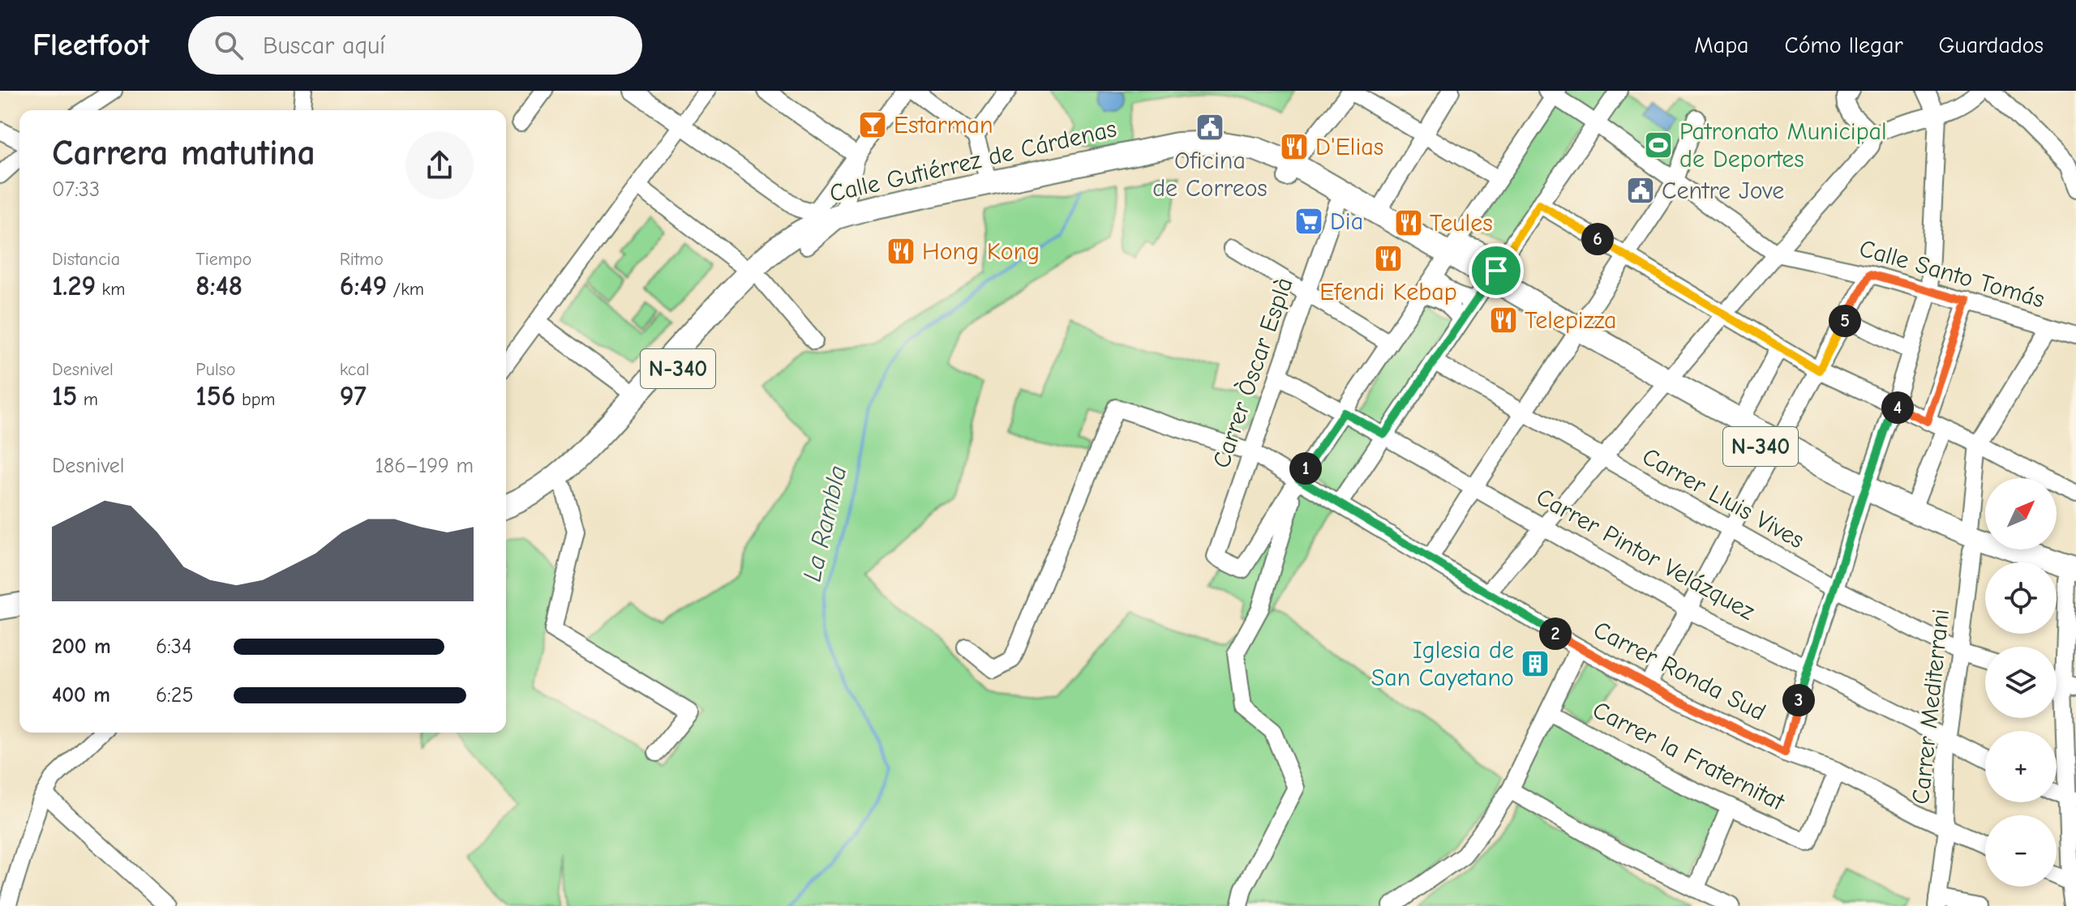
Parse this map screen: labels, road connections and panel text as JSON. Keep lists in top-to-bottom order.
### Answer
{
  "streets": {
    "highway": ["Calle Gutiérrez de Cárdenas", "N-340"],
    "street": [
      "Calle Santo Tomás",
      "Carrer Òscar Esplà",
      "Carrer Lluis Vives",
      "Carrer Pintor Velázquez",
      "Carrer Ronda Sud",
      "Carrer Mediterrani",
      "Carrer la Fraternitat"
    ]
  },
  "crossings": [
    ["Calle Gutiérrez de Cárdenas", "N-340"],
    ["N-340", "Carrer Òscar Esplà"],
    ["N-340", "Carrer Mediterrani"],
    ["Carrer Òscar Esplà", "Carrer Pintor Velázquez"],
    ["Carrer Òscar Esplà", "Carrer Ronda Sud"],
    ["Carrer Lluis Vives", "Carrer Mediterrani"],
    ["Carrer Pintor Velázquez", "Carrer Mediterrani"],
    ["Carrer Ronda Sud", "Carrer Mediterrani"],
    ["Carrer Ronda Sud", "Carrer la Fraternitat"]
  ],
  "water": ["La Rambla"],
  "places": {
    "bar": ["Estarman"],
    "public building": ["Oficina de Correos", "Centre Jove"],
    "sports": ["Patronato Municipal de Deportes"],
    "restaurant": [
      "D'Elias",
      "Teules",
      "Hong Kong",
      "Efendi Kebap",
      "Telepizza"
    ],
    "supermarket": ["Dia"],
    "building": ["Iglesia de San Cayetano"]
  },
  "north": "top right",
  "page": {
    "header": "Fleetfoot",
    "search": "Buscar aquí",
    "nav": ["Mapa", "Cómo llegar", "Guardados"],
    "heading": ["Carrera matutina", "07:33"],
    "stats": [
      ["Distancia", "1.29 km"],
      ["Tiempo", "8:48"],
      ["Ritmo", "6:49 /km"],
      ["Desnivel", "15 m"],
      ["Pulso", "156 bpm"],
      ["kcal", "97"]
    ],
    "pins": [
      "6",
      "5",
      "4",
      "1",
      "2",
      "3"
    ],
    "chart": ["Desnivel", "186–199 m"],
    "map_buttons": ["+", "−"],
    "list": [
      {
        "name": "200 m",
        "note": "6:34"
      },
      {
        "name": "400 m",
        "note": "6:25"
      }
    ]
  }
}
